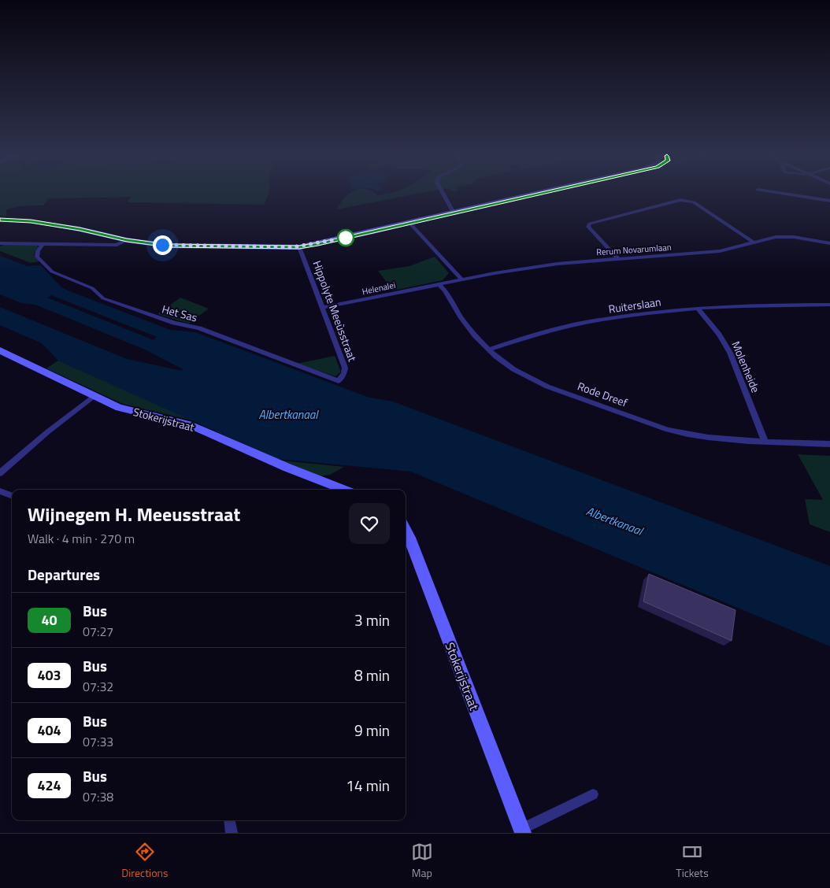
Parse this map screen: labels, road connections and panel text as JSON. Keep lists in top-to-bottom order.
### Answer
{
  "streets": {
    "main road": ["Stokerijstraat"],
    "street": [
      "Rerum Novarumlaan",
      "Helenalei",
      "Ruiterslaan",
      "Hippolyte Meeùsstraat",
      "Het Sas",
      "Molenheide",
      "Rode Dreef"
    ]
  },
  "crossings": [
    ["Rerum Novarumlaan", "Helenalei"],
    ["Rerum Novarumlaan", "Rode Dreef"],
    ["Helenalei", "Hippolyte Meeùsstraat"],
    ["Helenalei", "Rode Dreef"],
    ["Ruiterslaan", "Molenheide"],
    ["Ruiterslaan", "Rode Dreef"],
    ["Hippolyte Meeùsstraat", "Het Sas"],
    ["Molenheide", "Rode Dreef"]
  ],
  "water": ["Albertkanaal"],
  "lines": ["bus line 40"],
  "page": {
    "heading": [
      ["Wijnegem H. Meeusstraat", "Walk · 4 min · 270 m"],
      "Departures"
    ],
    "list": [
      {
        "mark": "40",
        "name": "Bus",
        "note": "07:27",
        "value": "3 min"
      },
      {
        "mark": "403",
        "name": "Bus",
        "note": "07:32",
        "value": "8 min"
      },
      {
        "mark": "404",
        "name": "Bus",
        "note": "07:33",
        "value": "9 min"
      },
      {
        "mark": "424",
        "name": "Bus",
        "note": "07:38",
        "value": "14 min"
      }
    ],
    "tabs": ["Directions", "Map", "Tickets"]
  }
}
